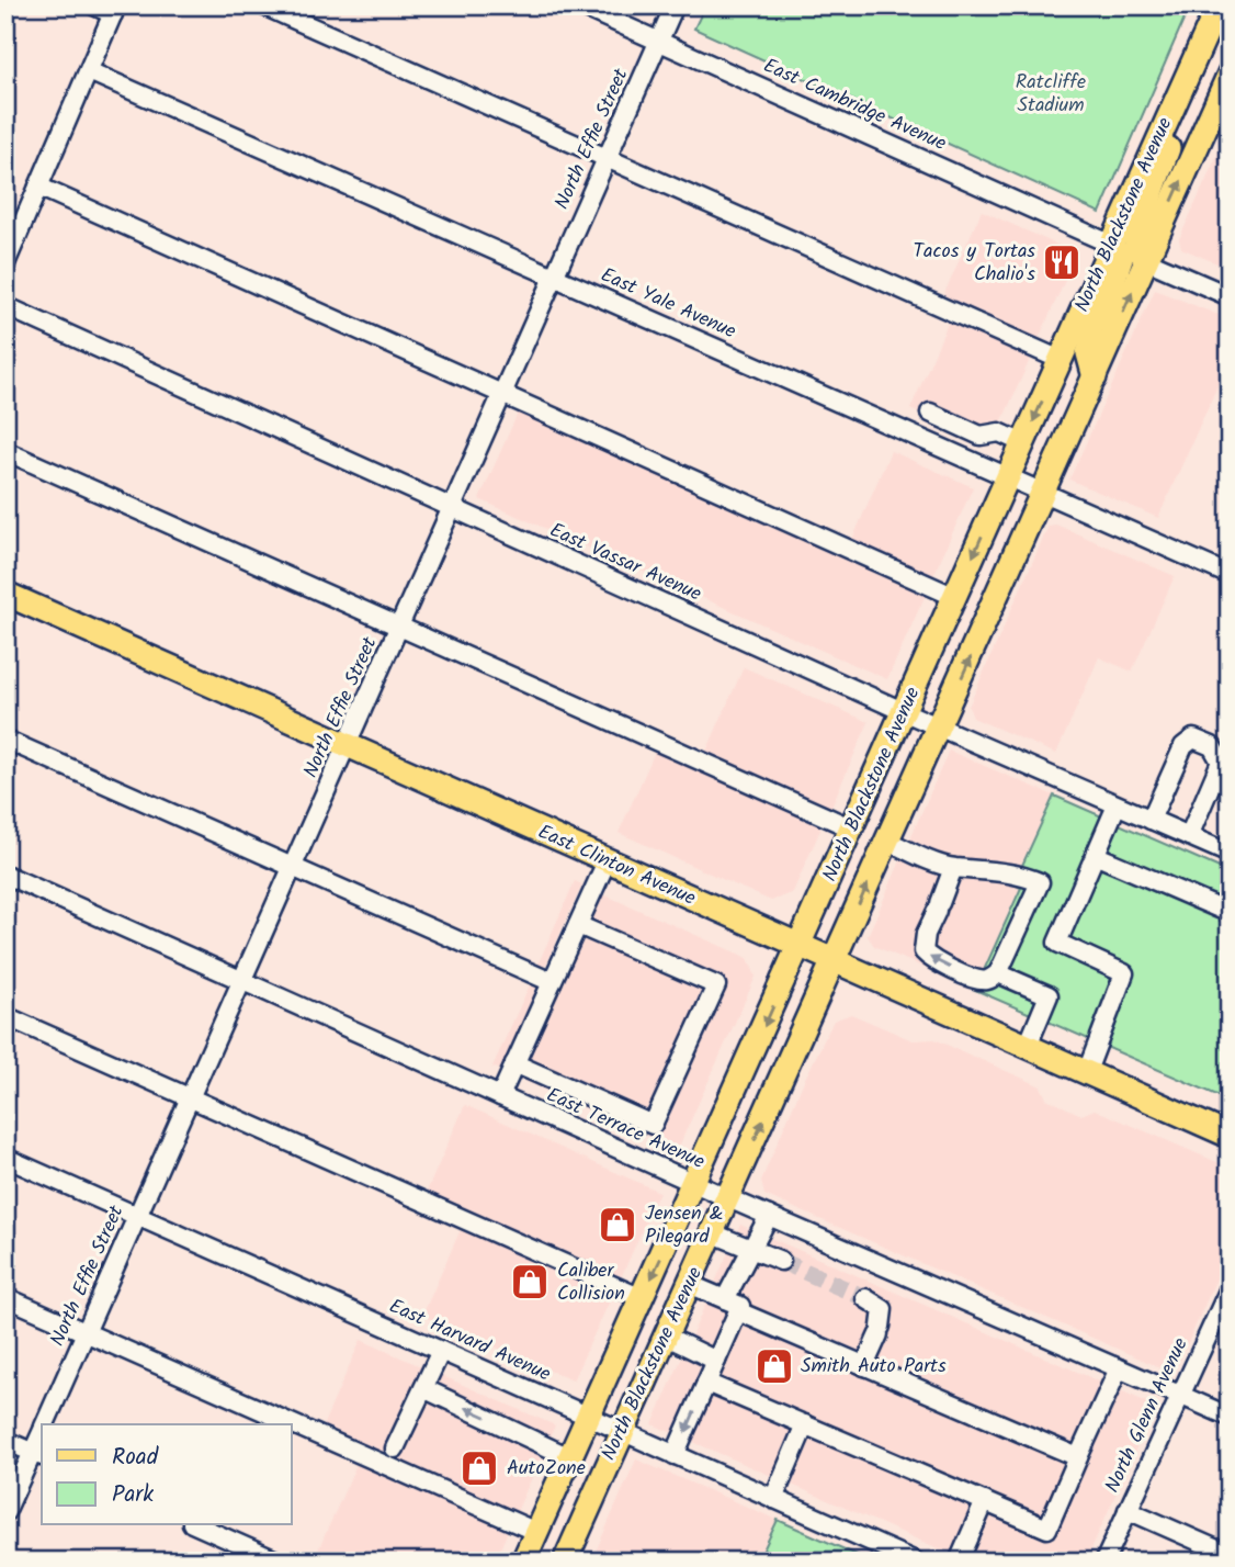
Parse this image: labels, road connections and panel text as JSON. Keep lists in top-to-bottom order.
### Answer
{
  "streets": {
    "main road": ["North Blackstone Avenue", "East Clinton Avenue"],
    "street": [
      "East Cambridge Avenue",
      "North Effie Street",
      "East Yale Avenue",
      "East Vassar Avenue",
      "East Terrace Avenue",
      "East Harvard Avenue",
      "North Glenn Avenue"
    ]
  },
  "crossings": [
    ["East Cambridge Avenue", "North Effie Street"],
    ["East Cambridge Avenue", "North Blackstone Avenue"],
    ["North Effie Street", "East Yale Avenue"],
    ["North Effie Street", "East Vassar Avenue"],
    ["North Effie Street", "East Clinton Avenue"],
    ["North Effie Street", "East Terrace Avenue"],
    ["North Effie Street", "East Harvard Avenue"],
    ["North Blackstone Avenue", "East Yale Avenue"],
    ["North Blackstone Avenue", "East Vassar Avenue"],
    ["North Blackstone Avenue", "East Clinton Avenue"],
    ["North Blackstone Avenue", "East Terrace Avenue"],
    ["North Blackstone Avenue", "East Harvard Avenue"],
    ["East Terrace Avenue", "North Glenn Avenue"]
  ],
  "parks": ["Ratcliffe Stadium"],
  "places": {
    "restaurant": ["Tacos y Tortas Chalio's"],
    "shop": [
      "Jensen & Pilegard",
      "Caliber Collision",
      "Smith Auto Parts",
      "AutoZone"
    ]
  },
  "legend": ["Road", "Park"]
}
